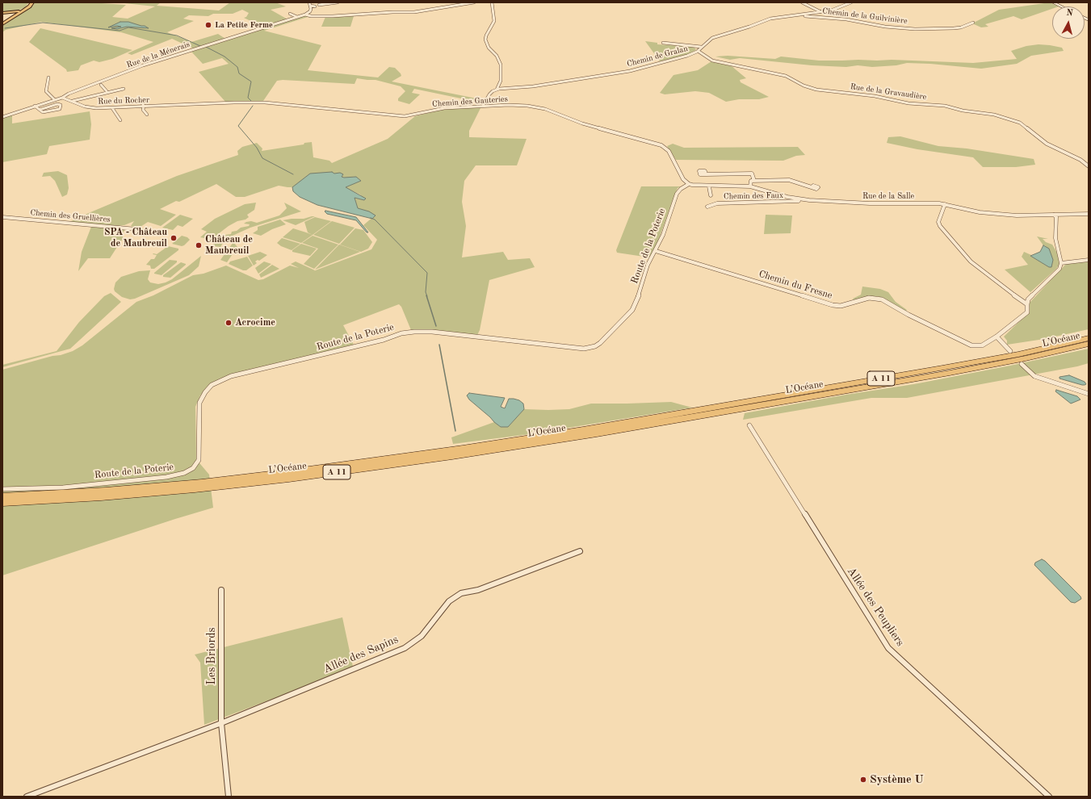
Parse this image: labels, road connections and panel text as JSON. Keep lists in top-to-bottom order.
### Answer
{
  "streets": {
    "highway": ["L’Océane", "A 11"],
    "street": [
      "Chemin de la Guilvinière",
      "Rue de la Ménerais",
      "Chemin de Gralan",
      "Rue de la Gravaudière",
      "Rue du Rocher",
      "Chemin des Gauteries",
      "Chemin des Faux",
      "Rue de la Salle",
      "Chemin des Gruellières",
      "Route de la Poterie",
      "Chemin du Fresne",
      "Allée des Peupliers",
      "Allée des Sapins",
      "Les Briords"
    ]
  },
  "crossings": [
    ["Chemin de la Guilvinière", "Chemin de Gralan"],
    ["Rue de la Ménerais", "Rue du Rocher"],
    ["Chemin de Gralan", "Rue de la Gravaudière"],
    ["Rue du Rocher", "Chemin des Gauteries"],
    ["Chemin des Gauteries", "Rue de la Salle"],
    ["Chemin des Gauteries", "Route de la Poterie"],
    ["Chemin des Faux", "Rue de la Salle"],
    ["Rue de la Salle", "Route de la Poterie"],
    ["Route de la Poterie", "Chemin du Fresne"],
    ["Allée des Sapins", "Les Briords"]
  ],
  "places": [
    "La Petite Ferme",
    "SPA - Château de Maubreuil",
    "Château de Maubreuil",
    "Acrocime",
    "Système U"
  ],
  "north": "top"
}
